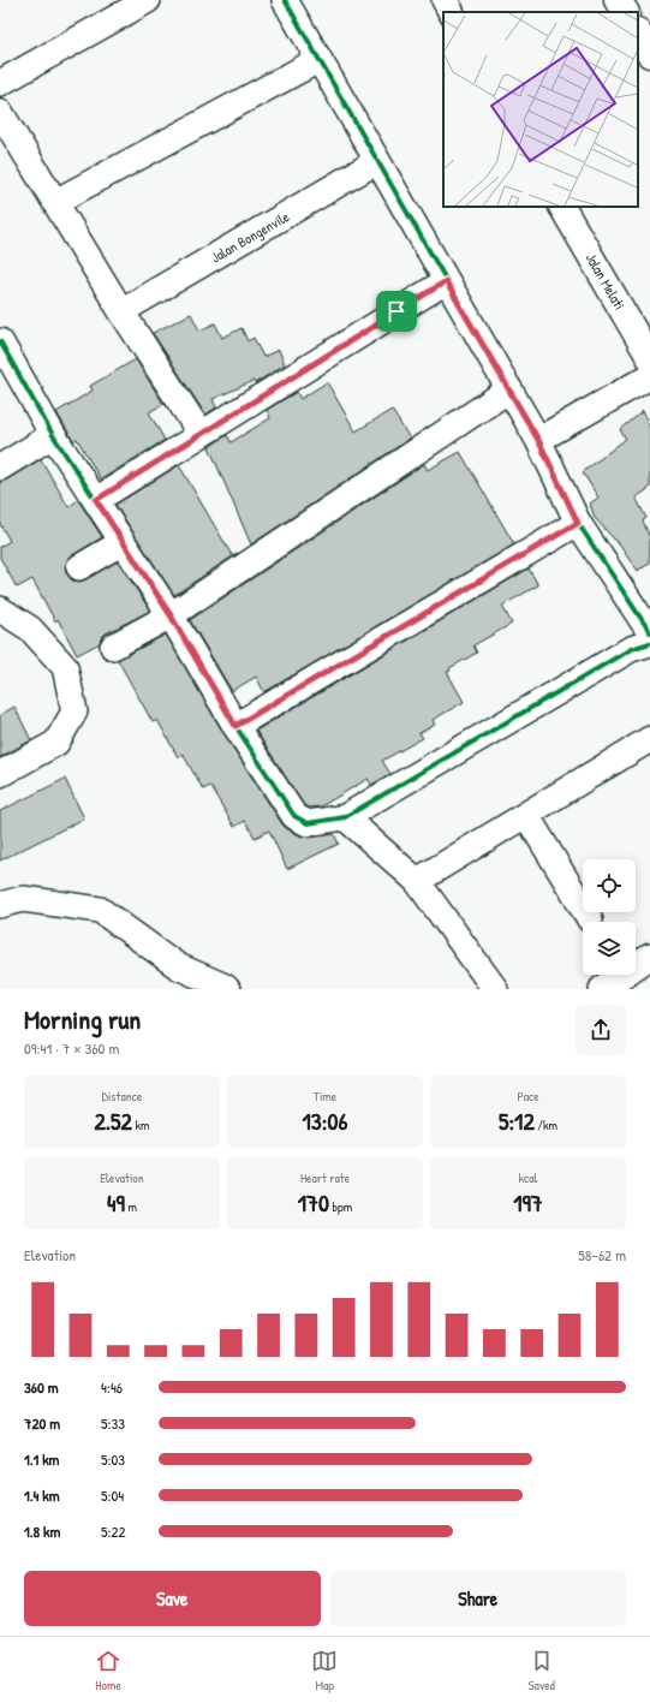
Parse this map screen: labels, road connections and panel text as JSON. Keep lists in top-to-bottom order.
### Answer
{
  "streets": {
    "street": ["Jalan Bongenvile", "Jalan Melati"]
  },
  "page": {
    "heading": ["Morning run", "09:41 · 7 × 360 m"],
    "stats": [
      ["Distance", "2.52 km"],
      ["Time", "13:06"],
      ["Pace", "5:12 /km"],
      ["Elevation", "49 m"],
      ["Heart rate", "170 bpm"],
      ["kcal", "197"]
    ],
    "chart": ["Elevation", "58–62 m"],
    "list": [
      {
        "name": "360 m",
        "note": "4:46"
      },
      {
        "name": "720 m",
        "note": "5:33"
      },
      {
        "name": "1.1 km",
        "note": "5:03"
      },
      {
        "name": "1.4 km",
        "note": "5:04"
      },
      {
        "name": "1.8 km",
        "note": "5:22"
      }
    ],
    "buttons": ["Save", "Share"],
    "tabs": ["Home", "Map", "Saved"]
  }
}
